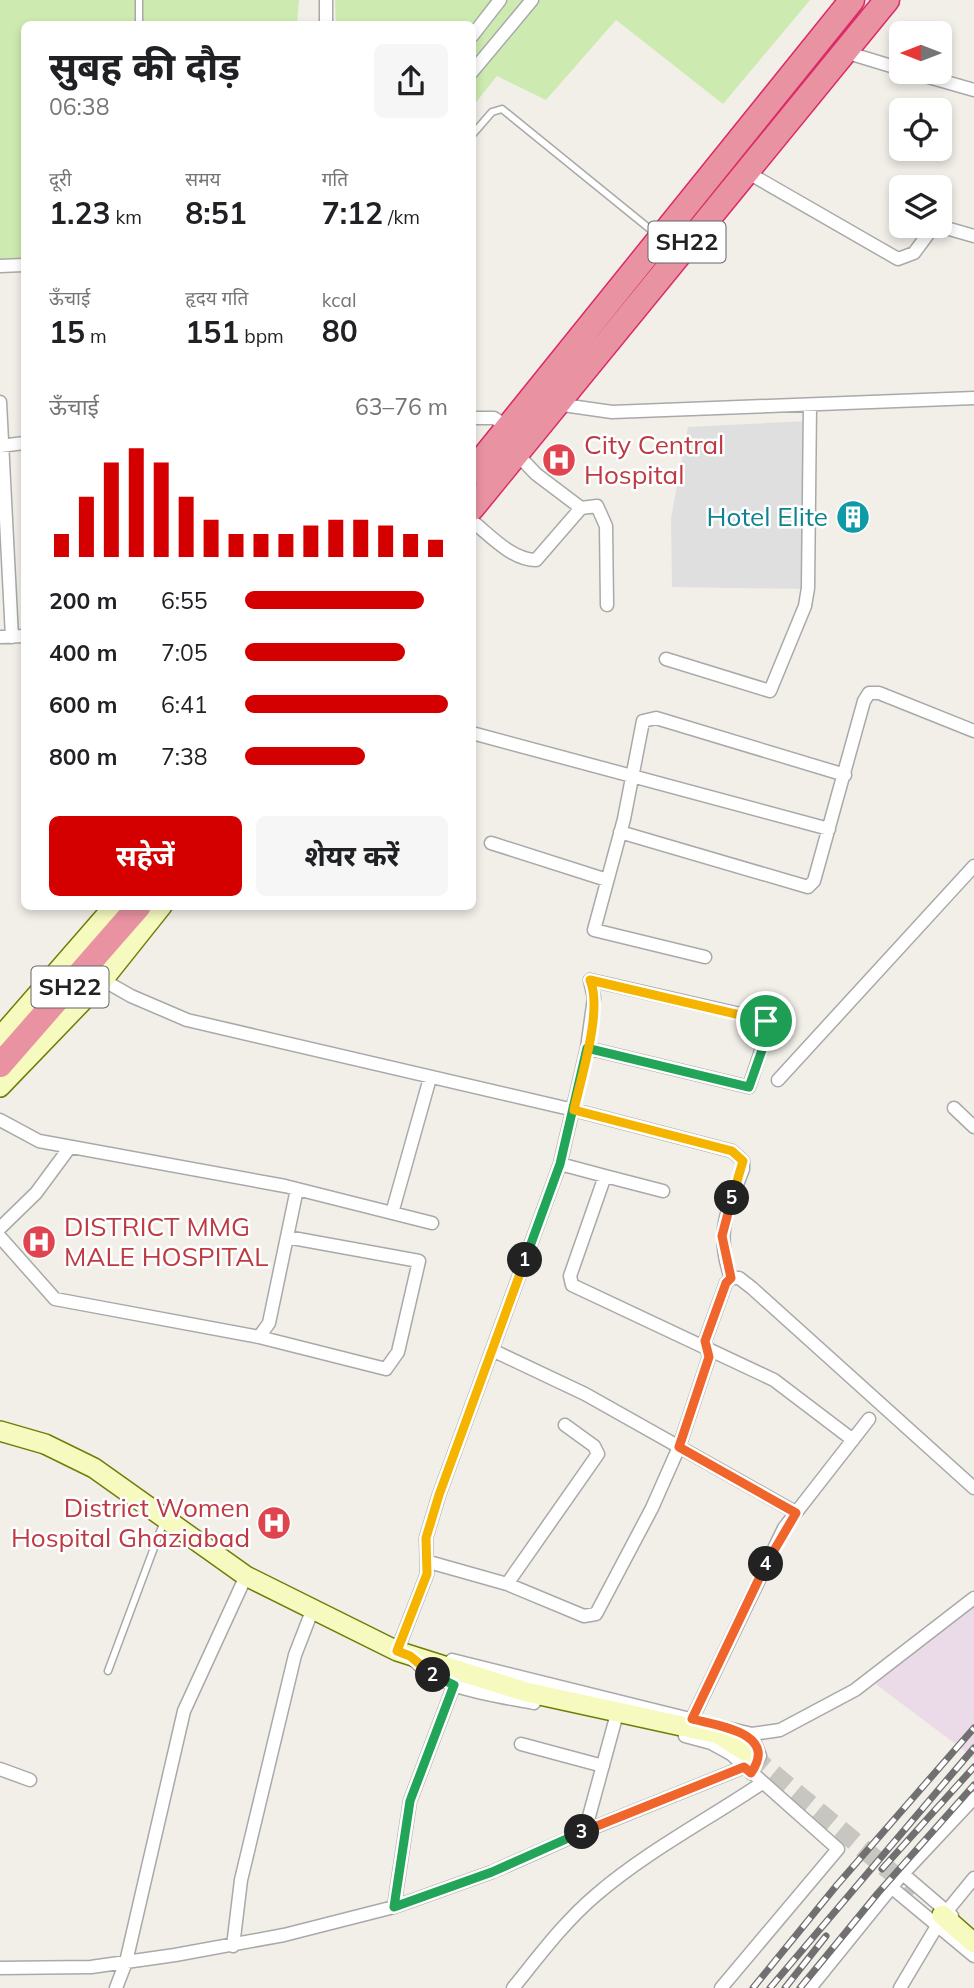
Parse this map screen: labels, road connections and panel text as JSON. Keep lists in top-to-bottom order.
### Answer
{
  "streets": {
    "highway": ["SH22"]
  },
  "places": {
    "hospital": ["City Central Hospital", "DISTRICT MMG MALE HOSPITAL", "District Women Hospital Ghaziabad"],
    "building": ["Hotel Elite"]
  },
  "north": "left",
  "page": {
    "heading": ["सुबह की दौड़", "06:38"],
    "stats": [
      ["दूरी", "1.23 km"],
      ["समय", "8:51"],
      ["गति", "7:12 /km"],
      ["ऊँचाई", "15 m"],
      ["हृदय गति", "151 bpm"],
      ["kcal", "80"]
    ],
    "chart": ["ऊँचाई", "63–76 m"],
    "list": [
      {
        "name": "200 m",
        "note": "6:55"
      },
      {
        "name": "400 m",
        "note": "7:05"
      },
      {
        "name": "600 m",
        "note": "6:41"
      },
      {
        "name": "800 m",
        "note": "7:38"
      }
    ],
    "buttons": ["सहेजें", "शेयर करें"],
    "pins": [
      "5",
      "1",
      "4",
      "2",
      "3"
    ]
  }
}
